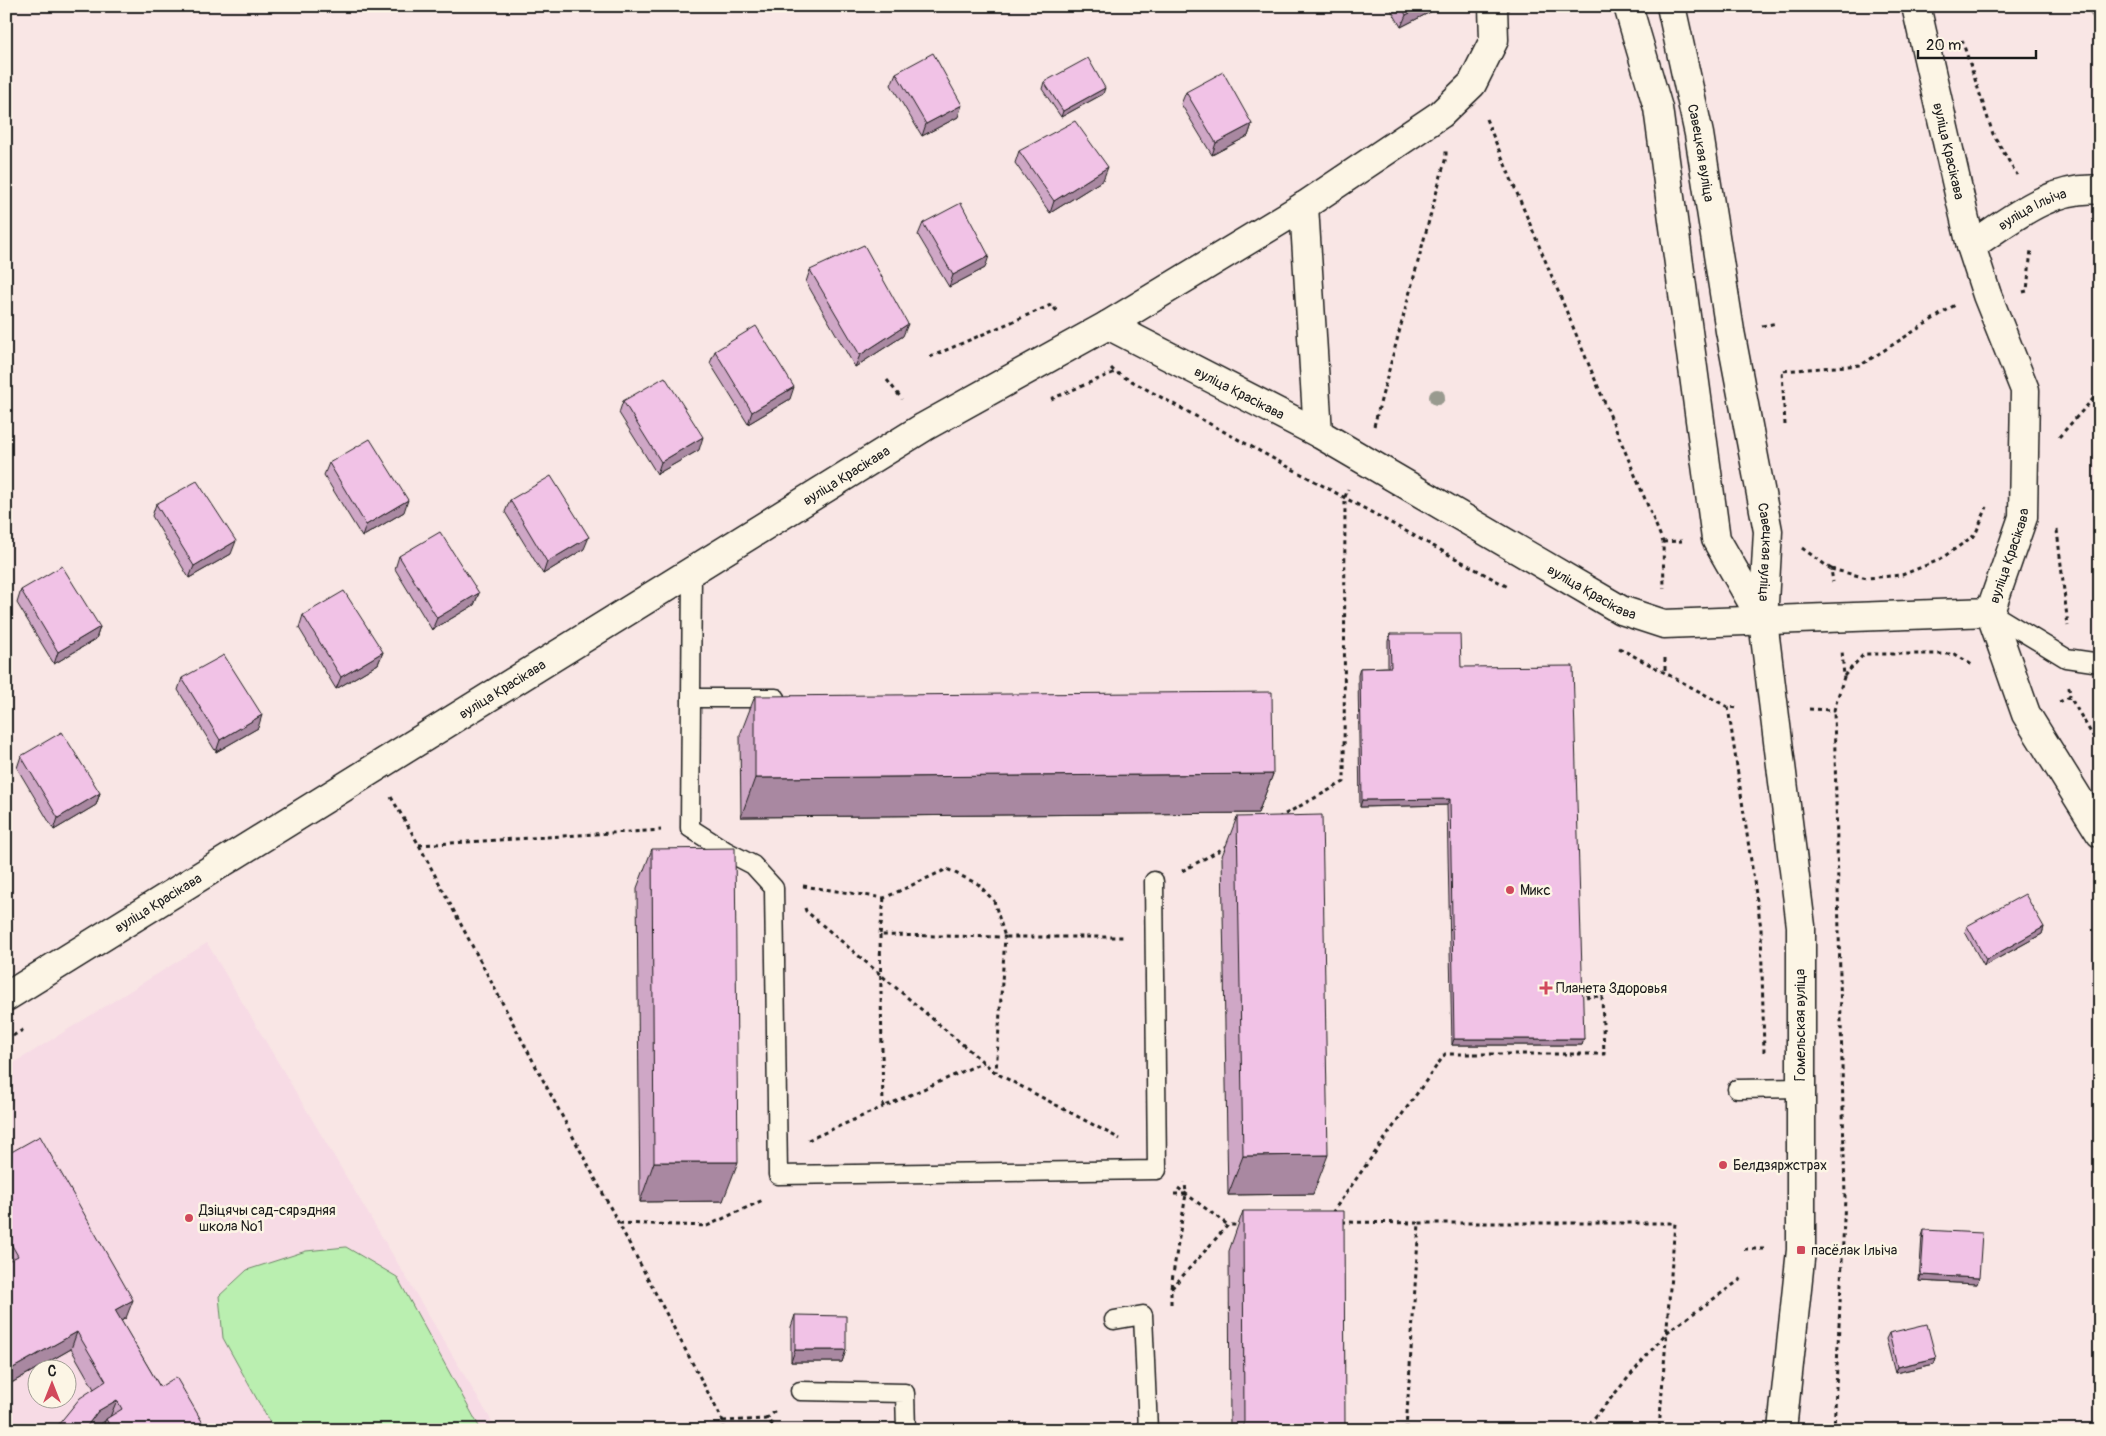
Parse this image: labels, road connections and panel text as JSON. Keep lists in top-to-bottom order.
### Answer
{
  "streets": {
    "street": [
      "вуліца Красікава",
      "Савецкая вуліца",
      "вуліца Ільіча",
      "Гомельская вуліца"
    ]
  },
  "crossings": [
    ["вуліца Красікава", "Савецкая вуліца"],
    ["вуліца Красікава", "вуліца Ільіча"],
    ["вуліца Красікава", "Гомельская вуліца"],
    ["Савецкая вуліца", "Гомельская вуліца"]
  ],
  "places": {
    "other": ["Микс", "Белдзяржстрах", "Дзіцячы сад-сярэдняя школа №1"],
    "health": ["Планета Здоровья"],
    "transit": ["пасёлак Ільіча"]
  },
  "scale_bar": "20 m",
  "north": "top"
}
